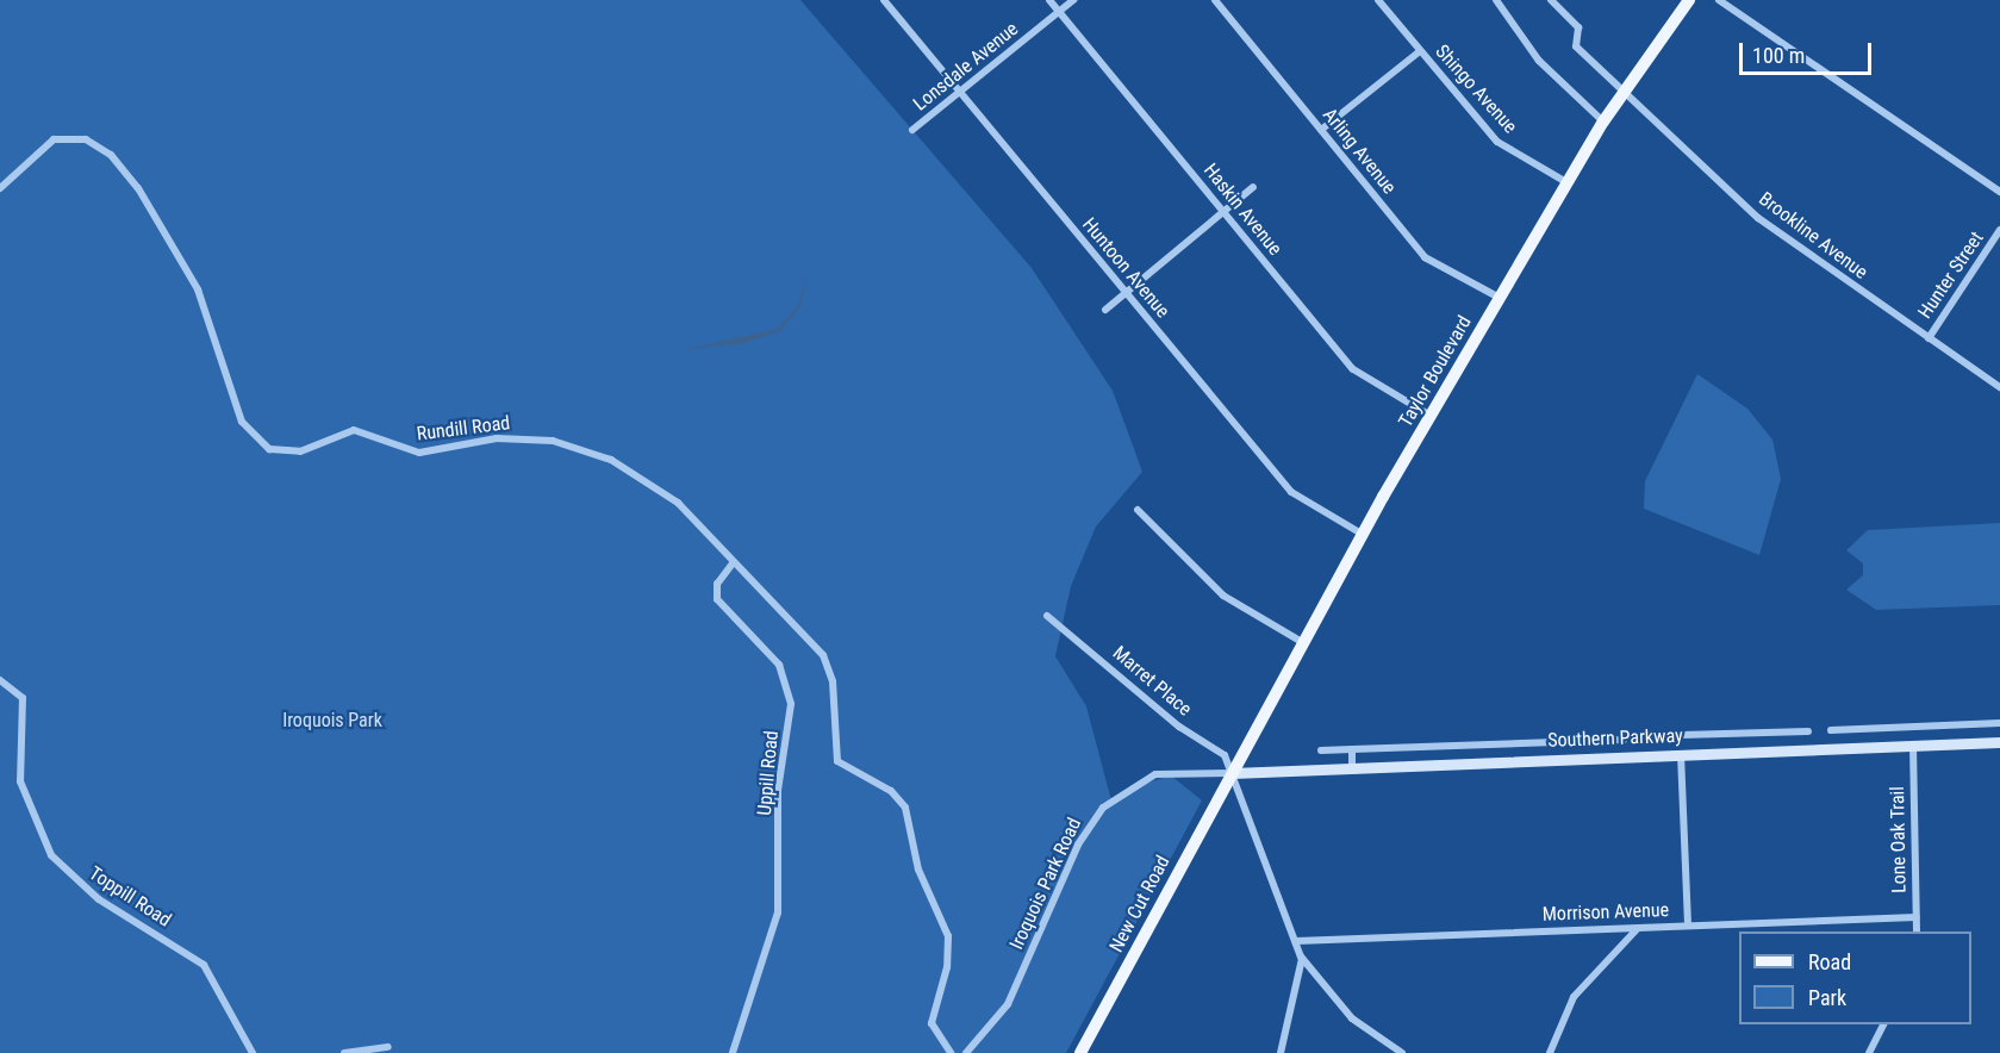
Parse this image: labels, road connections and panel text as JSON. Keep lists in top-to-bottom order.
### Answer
{
  "streets": {
    "main road": ["Taylor Boulevard", "Southern Parkway", "New Cut Road"],
    "street": [
      "Lonsdale Avenue",
      "Shingo Avenue",
      "Arling Avenue",
      "Haskin Avenue",
      "Brookline Avenue",
      "Huntoon Avenue",
      "Hunter Street",
      "Rundill Road",
      "Marret Place",
      "Uppill Road",
      "Lone Oak Trail",
      "Iroquois Park Road",
      "Toppill Road",
      "Morrison Avenue"
    ]
  },
  "crossings": [
    ["Lonsdale Avenue", "Haskin Avenue"],
    ["Lonsdale Avenue", "Huntoon Avenue"],
    ["Shingo Avenue", "Taylor Boulevard"],
    ["Arling Avenue", "Taylor Boulevard"],
    ["Haskin Avenue", "Taylor Boulevard"],
    ["Brookline Avenue", "Hunter Street"],
    ["Brookline Avenue", "Taylor Boulevard"],
    ["Huntoon Avenue", "Taylor Boulevard"],
    ["Taylor Boulevard", "Marret Place"],
    ["Taylor Boulevard", "Southern Parkway"],
    ["Taylor Boulevard", "Iroquois Park Road"],
    ["Taylor Boulevard", "New Cut Road"],
    ["Rundill Road", "Uppill Road"],
    ["Marret Place", "Southern Parkway"],
    ["Marret Place", "Iroquois Park Road"],
    ["Marret Place", "New Cut Road"],
    ["Marret Place", "Morrison Avenue"],
    ["Southern Parkway", "Lone Oak Trail"],
    ["Southern Parkway", "Iroquois Park Road"],
    ["Southern Parkway", "New Cut Road"],
    ["Lone Oak Trail", "Morrison Avenue"],
    ["Iroquois Park Road", "New Cut Road"]
  ],
  "parks": ["Iroquois Park"],
  "legend": ["Road", "Park"],
  "scale_bar": "100 m"
}
